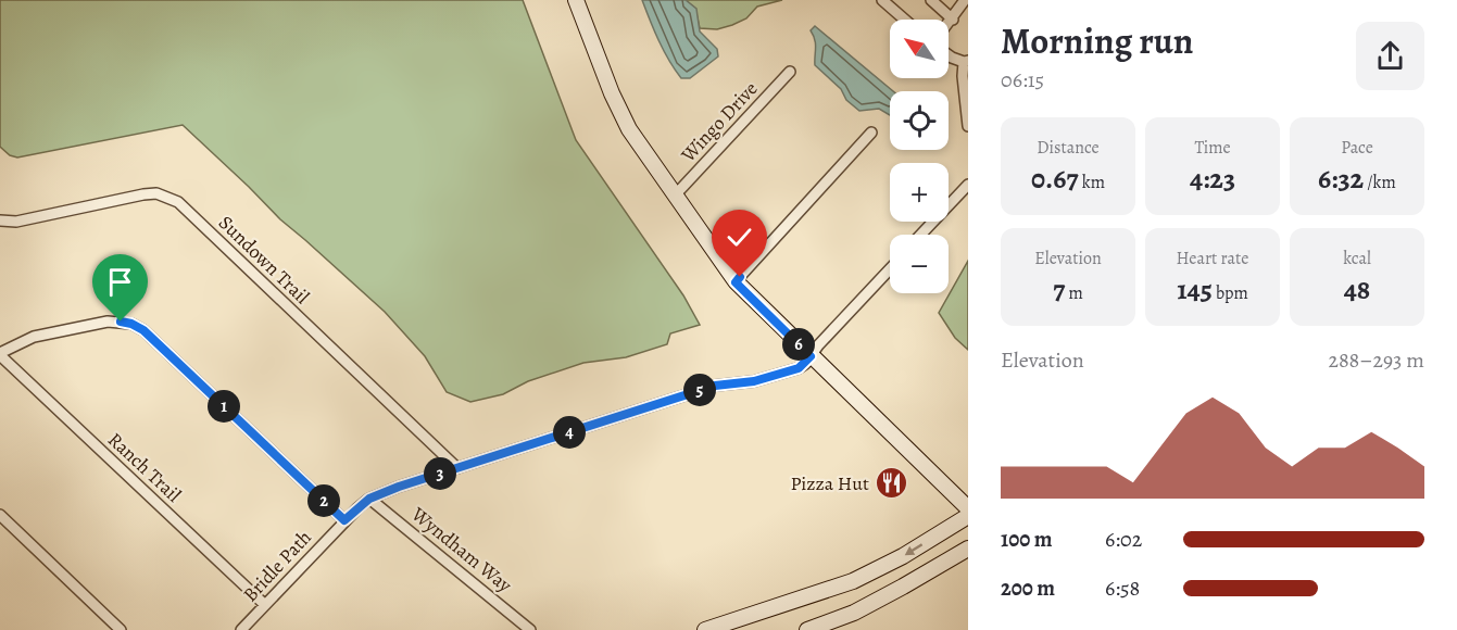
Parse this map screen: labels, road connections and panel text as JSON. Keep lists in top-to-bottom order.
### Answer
{
  "streets": {
    "street": [
      "Wingo Drive",
      "Sundown Trail",
      "Ranch Trail",
      "Wyndham Way",
      "Bridle Path"
    ]
  },
  "crossings": [
    ["Sundown Trail", "Bridle Path"],
    ["Ranch Trail", "Bridle Path"],
    ["Wyndham Way", "Bridle Path"]
  ],
  "places": {
    "restaurant": ["Pizza Hut"]
  },
  "north": "top left",
  "page": {
    "heading": ["Morning run", "06:15"],
    "map_buttons": ["+", "−"],
    "stats": [
      ["Distance", "0.67 km"],
      ["Time", "4:23"],
      ["Pace", "6:32 /km"],
      ["Elevation", "7 m"],
      ["Heart rate", "145 bpm"],
      ["kcal", "48"]
    ],
    "pins": [
      "6",
      "5",
      "1",
      "4",
      "3",
      "2"
    ],
    "chart": ["Elevation", "288–293 m"],
    "list": [
      {
        "name": "100 m",
        "note": "6:02"
      },
      {
        "name": "200 m",
        "note": "6:58"
      }
    ]
  }
}
